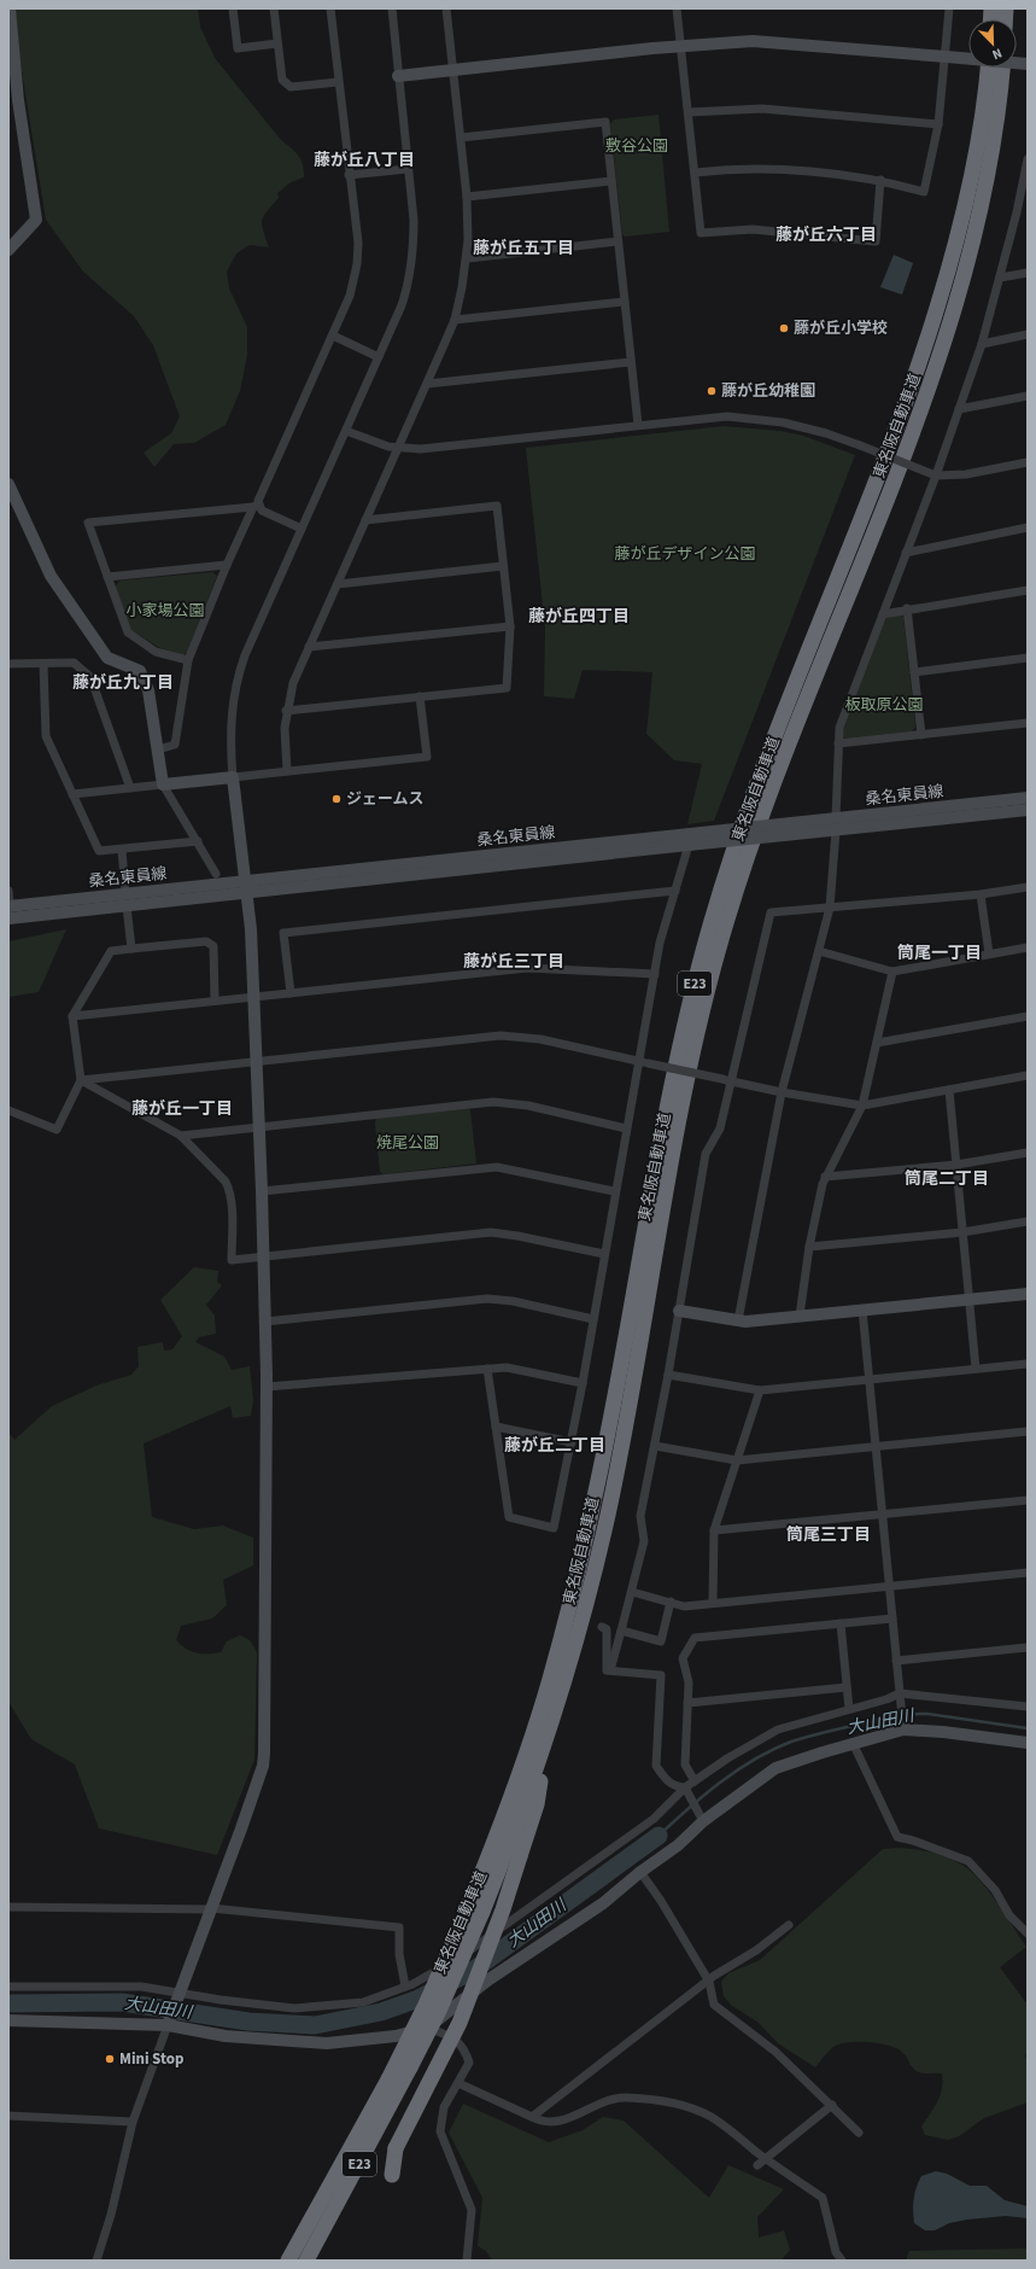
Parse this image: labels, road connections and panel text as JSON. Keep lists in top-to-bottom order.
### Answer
{
  "streets": {
    "highway": ["東名阪自動車道", "E23"],
    "street": ["桑名東員線"]
  },
  "districts": [
    "藤が丘八丁目",
    "藤が丘六丁目",
    "藤が丘五丁目",
    "藤が丘四丁目",
    "藤が丘九丁目",
    "筒尾一丁目",
    "藤が丘三丁目",
    "藤が丘一丁目",
    "筒尾二丁目",
    "藤が丘二丁目",
    "筒尾三丁目"
  ],
  "water": ["大山田川"],
  "parks": [
    "敷谷公園",
    "藤が丘デザイン公園",
    "小家場公園",
    "板取原公園",
    "焼尾公園"
  ],
  "places": [
    "藤が丘小学校",
    "藤が丘幼稚園",
    "ジェームス",
    "Mini Stop"
  ],
  "north": "bottom right"
}
